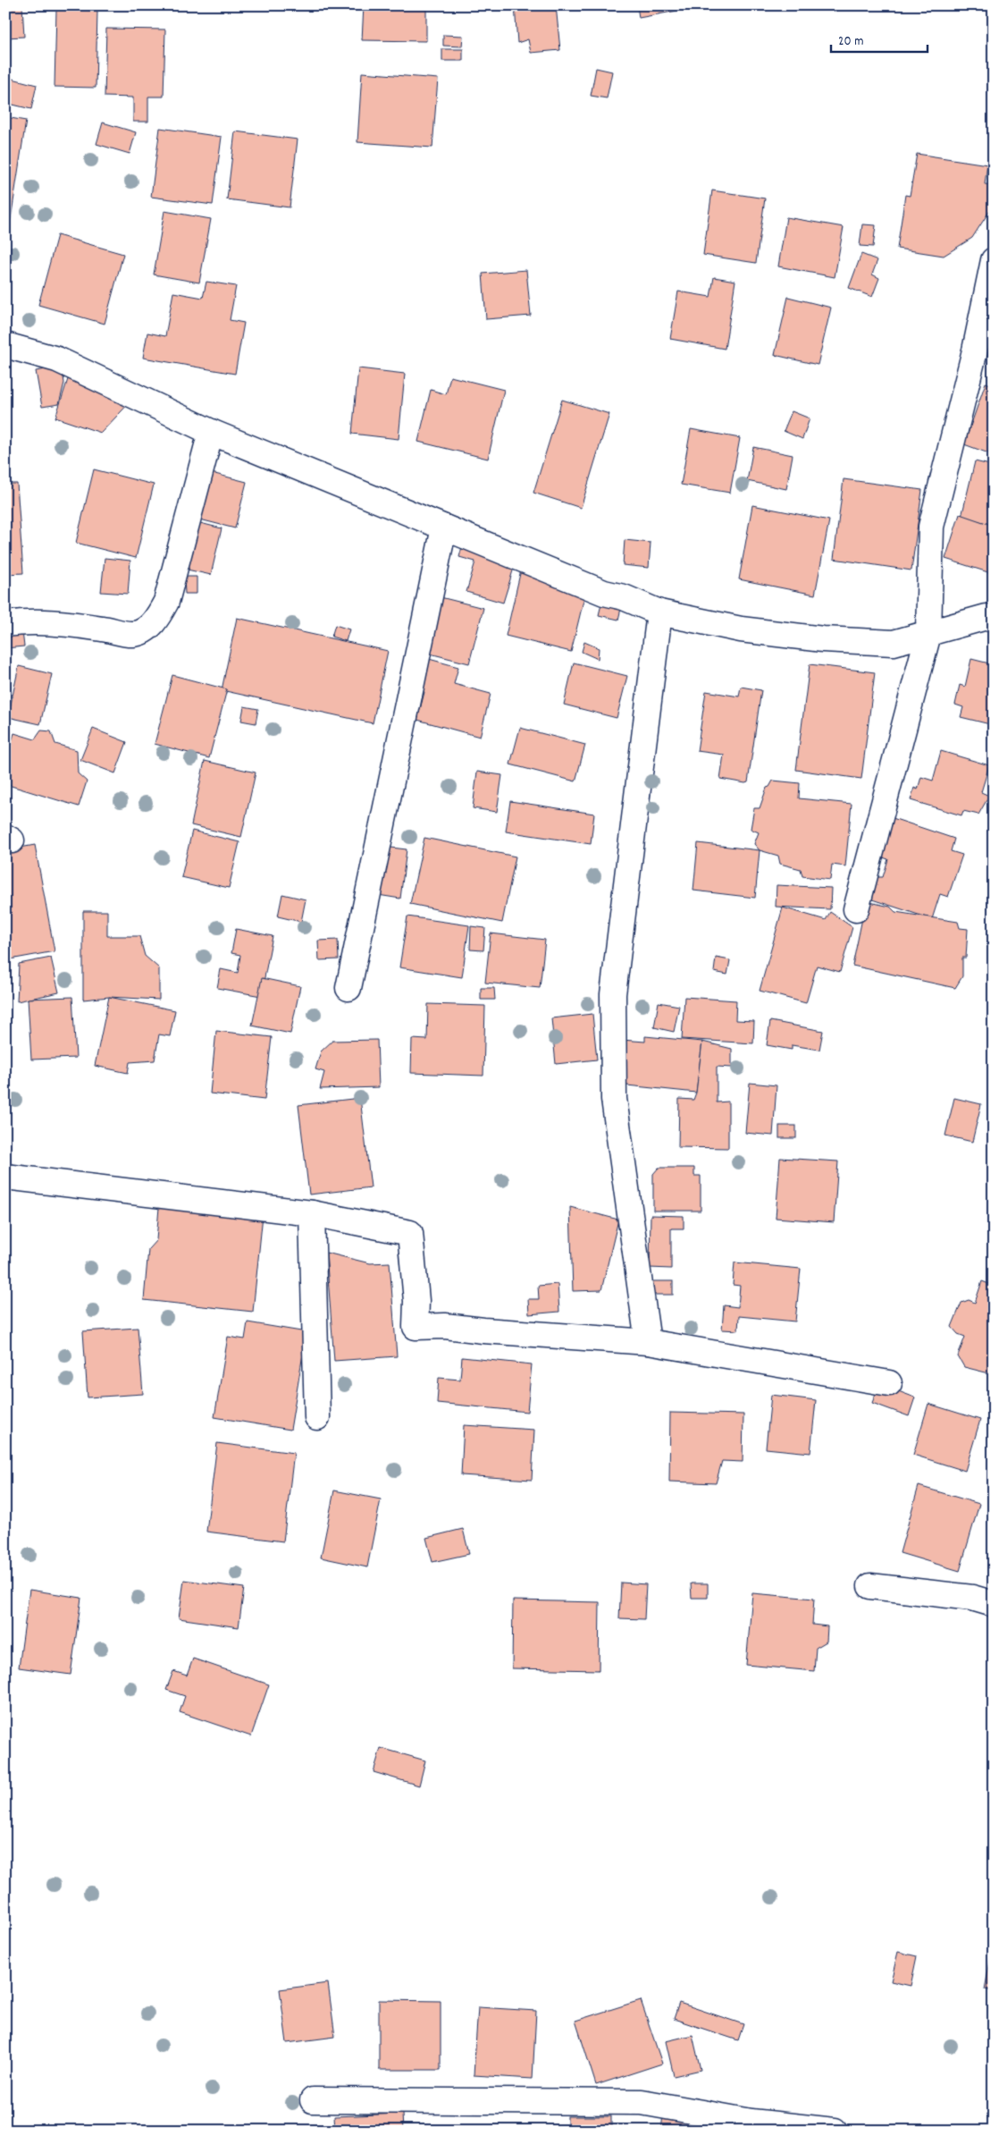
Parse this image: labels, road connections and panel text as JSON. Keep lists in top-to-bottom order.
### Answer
{
  "scale_bar": "20 m"
}
